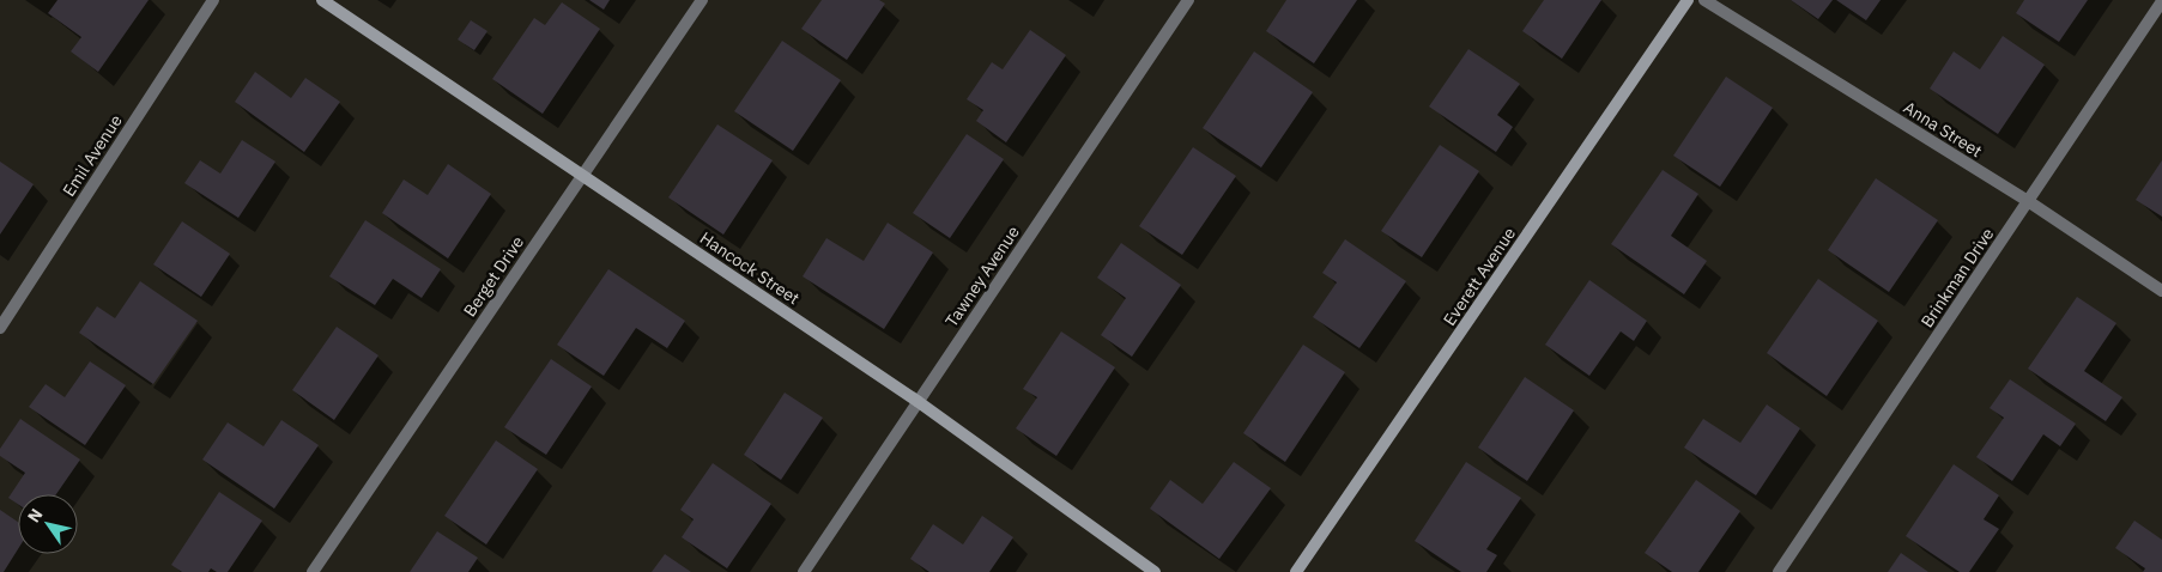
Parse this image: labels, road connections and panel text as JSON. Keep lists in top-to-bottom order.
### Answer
{
  "streets": {
    "street": [
      "Anna Street",
      "Emil Avenue",
      "Hancock Street",
      "Berget Drive",
      "Tawney Avenue",
      "Everett Avenue",
      "Brinkman Drive"
    ]
  },
  "crossings": [
    ["Anna Street", "Brinkman Drive"],
    ["Hancock Street", "Berget Drive"],
    ["Hancock Street", "Tawney Avenue"]
  ],
  "north": "top left"
}
